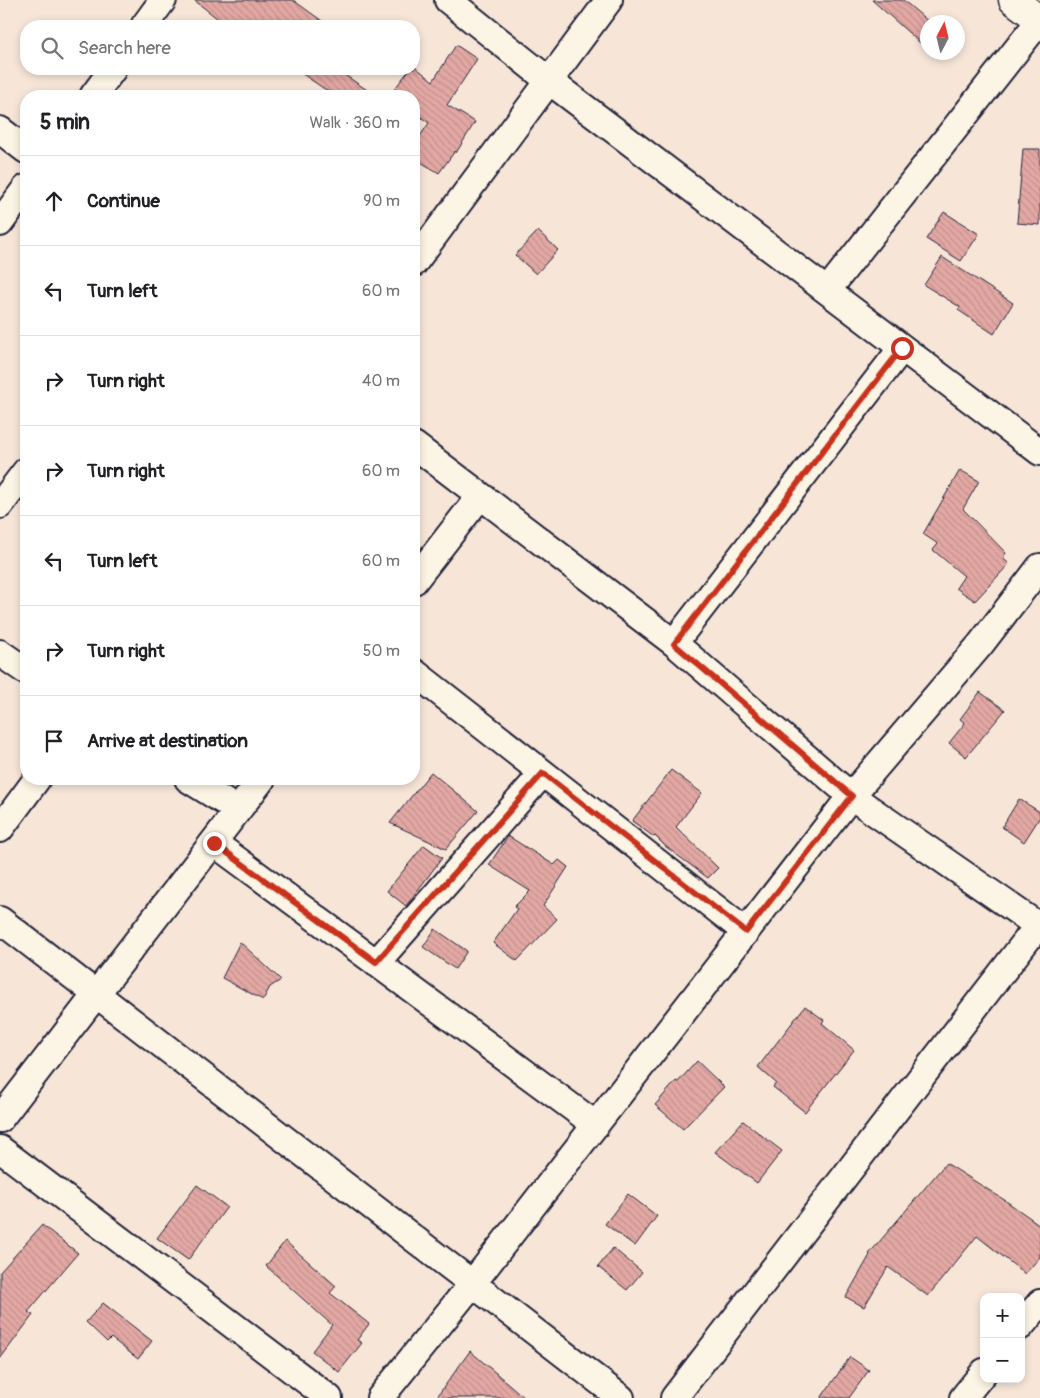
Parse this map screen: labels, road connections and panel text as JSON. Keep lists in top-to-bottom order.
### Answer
{
  "north": "top",
  "page": {
    "search": "Search here",
    "heading": ["5 min", "Walk · 360 m"],
    "list": [
      ["Continue", "90 m"],
      ["Turn left", "60 m"],
      ["Turn right", "40 m"],
      ["Turn right", "60 m"],
      ["Turn left", "60 m"],
      ["Turn right", "50 m"],
      "Arrive at destination"
    ],
    "map_buttons": ["+", "−"]
  }
}
